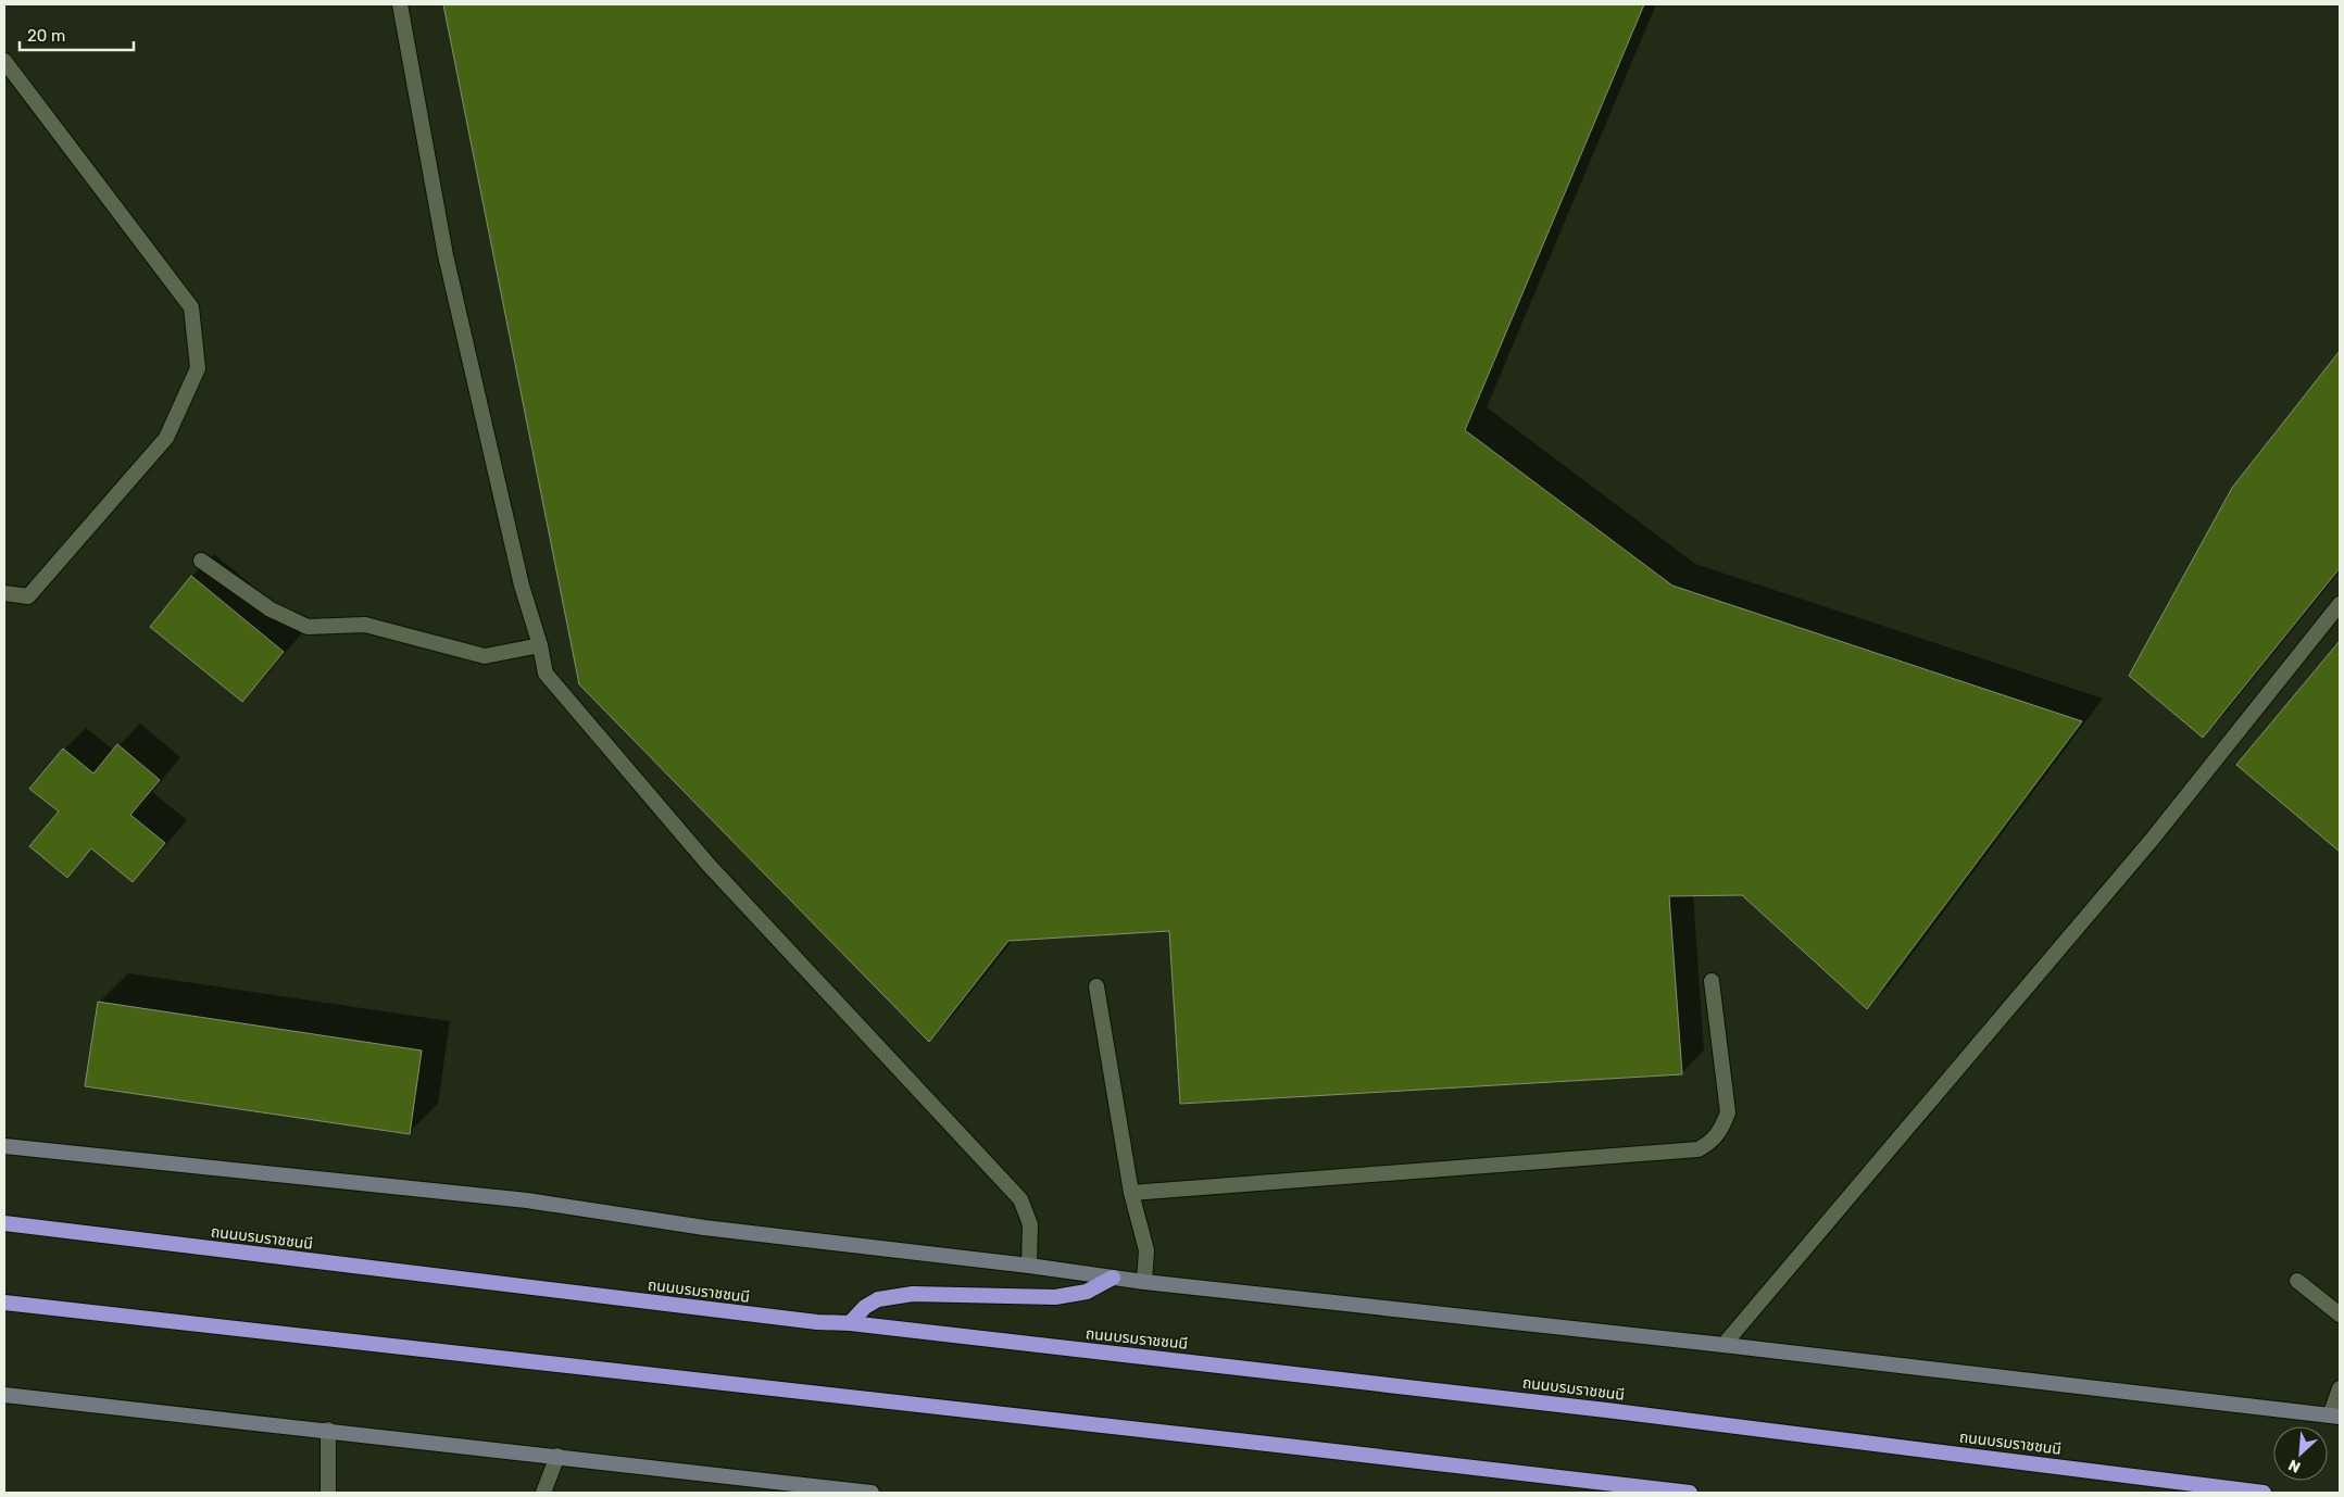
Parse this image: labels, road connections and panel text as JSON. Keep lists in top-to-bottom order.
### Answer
{
  "streets": {
    "highway": ["ถนนบรมราชชนนี"]
  },
  "scale_bar": "20 m",
  "north": "bottom left"
}
